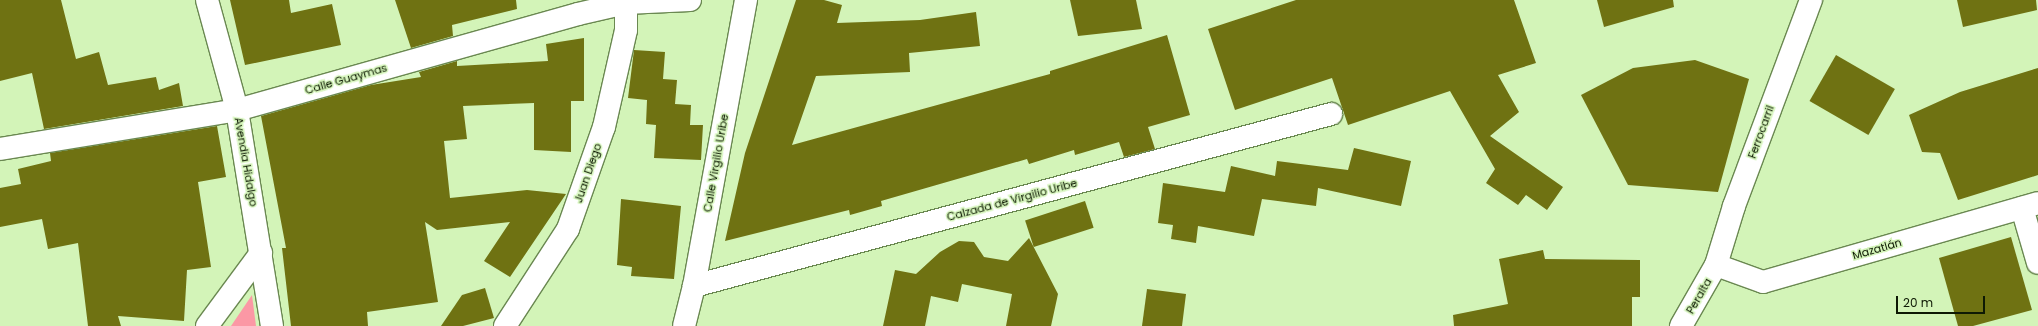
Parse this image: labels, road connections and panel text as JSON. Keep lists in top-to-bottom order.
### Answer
{
  "streets": {
    "street": [
      "Calle Guaymas",
      "Ferrocarril",
      "Avendia Hidalgo",
      "Calle Virgilio Uribe",
      "Juan Diego",
      "Calzada de Virgilio Uribe",
      "Mazatlán",
      "Peralta"
    ]
  },
  "crossings": [
    ["Calle Guaymas", "Avendia Hidalgo"],
    ["Calle Guaymas", "Juan Diego"],
    ["Ferrocarril", "Mazatlán"],
    ["Ferrocarril", "Peralta"],
    ["Calle Virgilio Uribe", "Calzada de Virgilio Uribe"],
    ["Mazatlán", "Peralta"]
  ],
  "scale_bar": "20 m"
}
